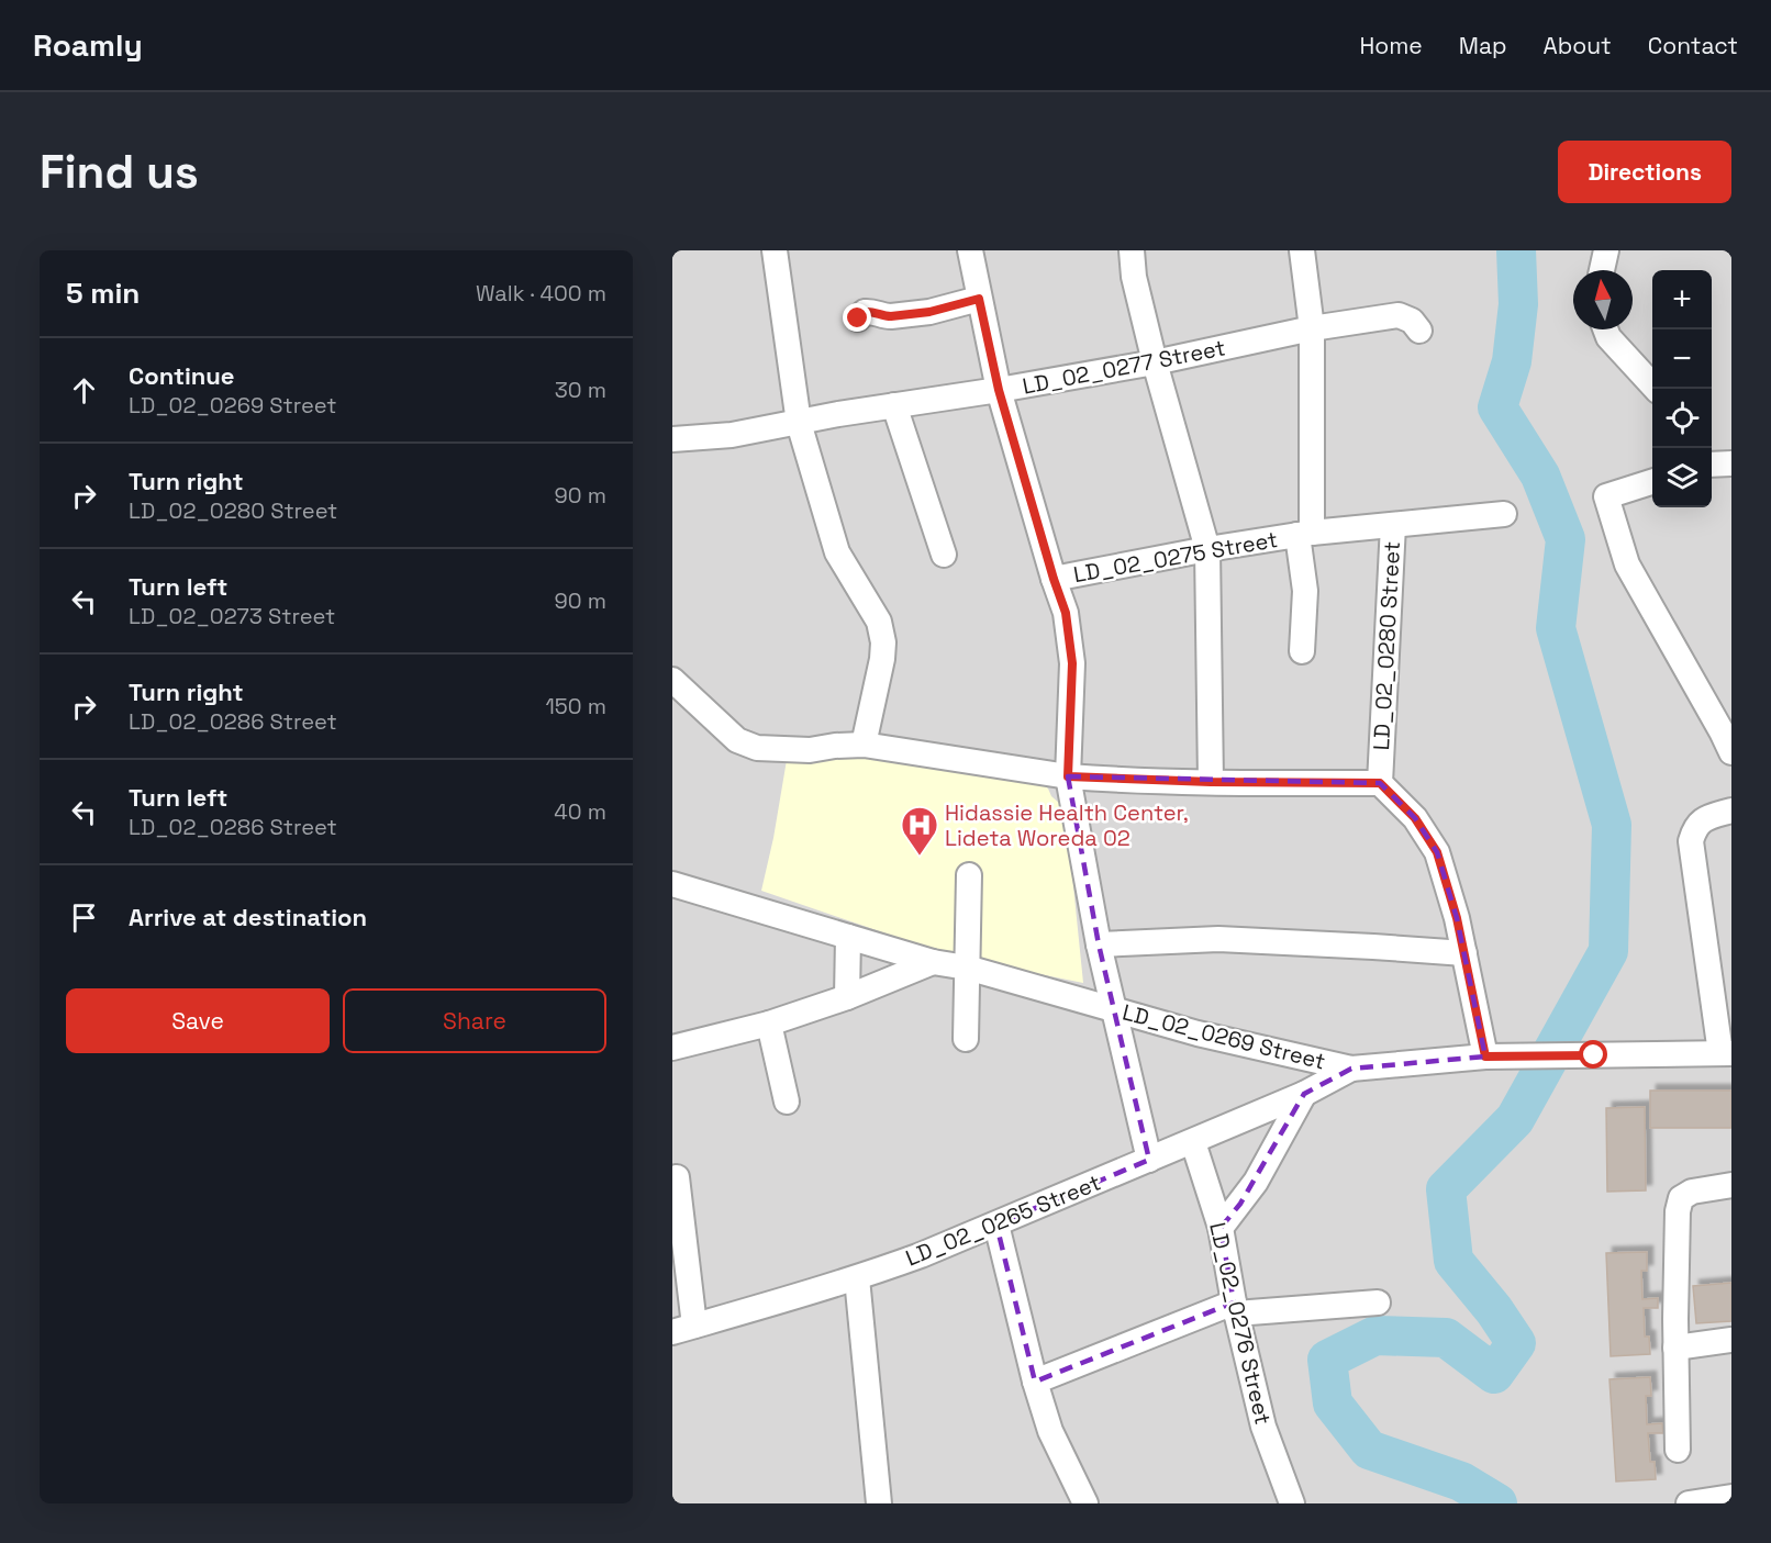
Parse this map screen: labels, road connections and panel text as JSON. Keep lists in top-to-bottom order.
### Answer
{
  "streets": {
    "street": [
      "LD_02_0277 Street",
      "LD_02_0275 Street",
      "LD_02_0280 Street",
      "LD_02_0269 Street",
      "LD_02_0265 Street",
      "LD_02_0276 Street"
    ]
  },
  "crossings": [
    ["LD_02_0275 Street", "LD_02_0280 Street"],
    ["LD_02_0269 Street", "LD_02_0265 Street"],
    ["LD_02_0265 Street", "LD_02_0276 Street"]
  ],
  "places": {
    "hospital": ["Hidassie Health Center, Lideta Woreda 02"]
  },
  "north": "top",
  "page": {
    "header": "Roamly",
    "nav": [
      "Home",
      "Map",
      "About",
      "Contact"
    ],
    "buttons": [
      "Directions",
      ["Save", "Share"]
    ],
    "title": "Find us",
    "heading": ["5 min", "Walk · 400 m"],
    "map_buttons": ["+", "−"],
    "list": [
      ["Continue", "LD_02_0269 Street", "30 m"],
      ["Turn right", "LD_02_0280 Street", "90 m"],
      ["Turn left", "LD_02_0273 Street", "90 m"],
      ["Turn right", "LD_02_0286 Street", "150 m"],
      ["Turn left", "LD_02_0286 Street", "40 m"],
      "Arrive at destination"
    ]
  }
}
